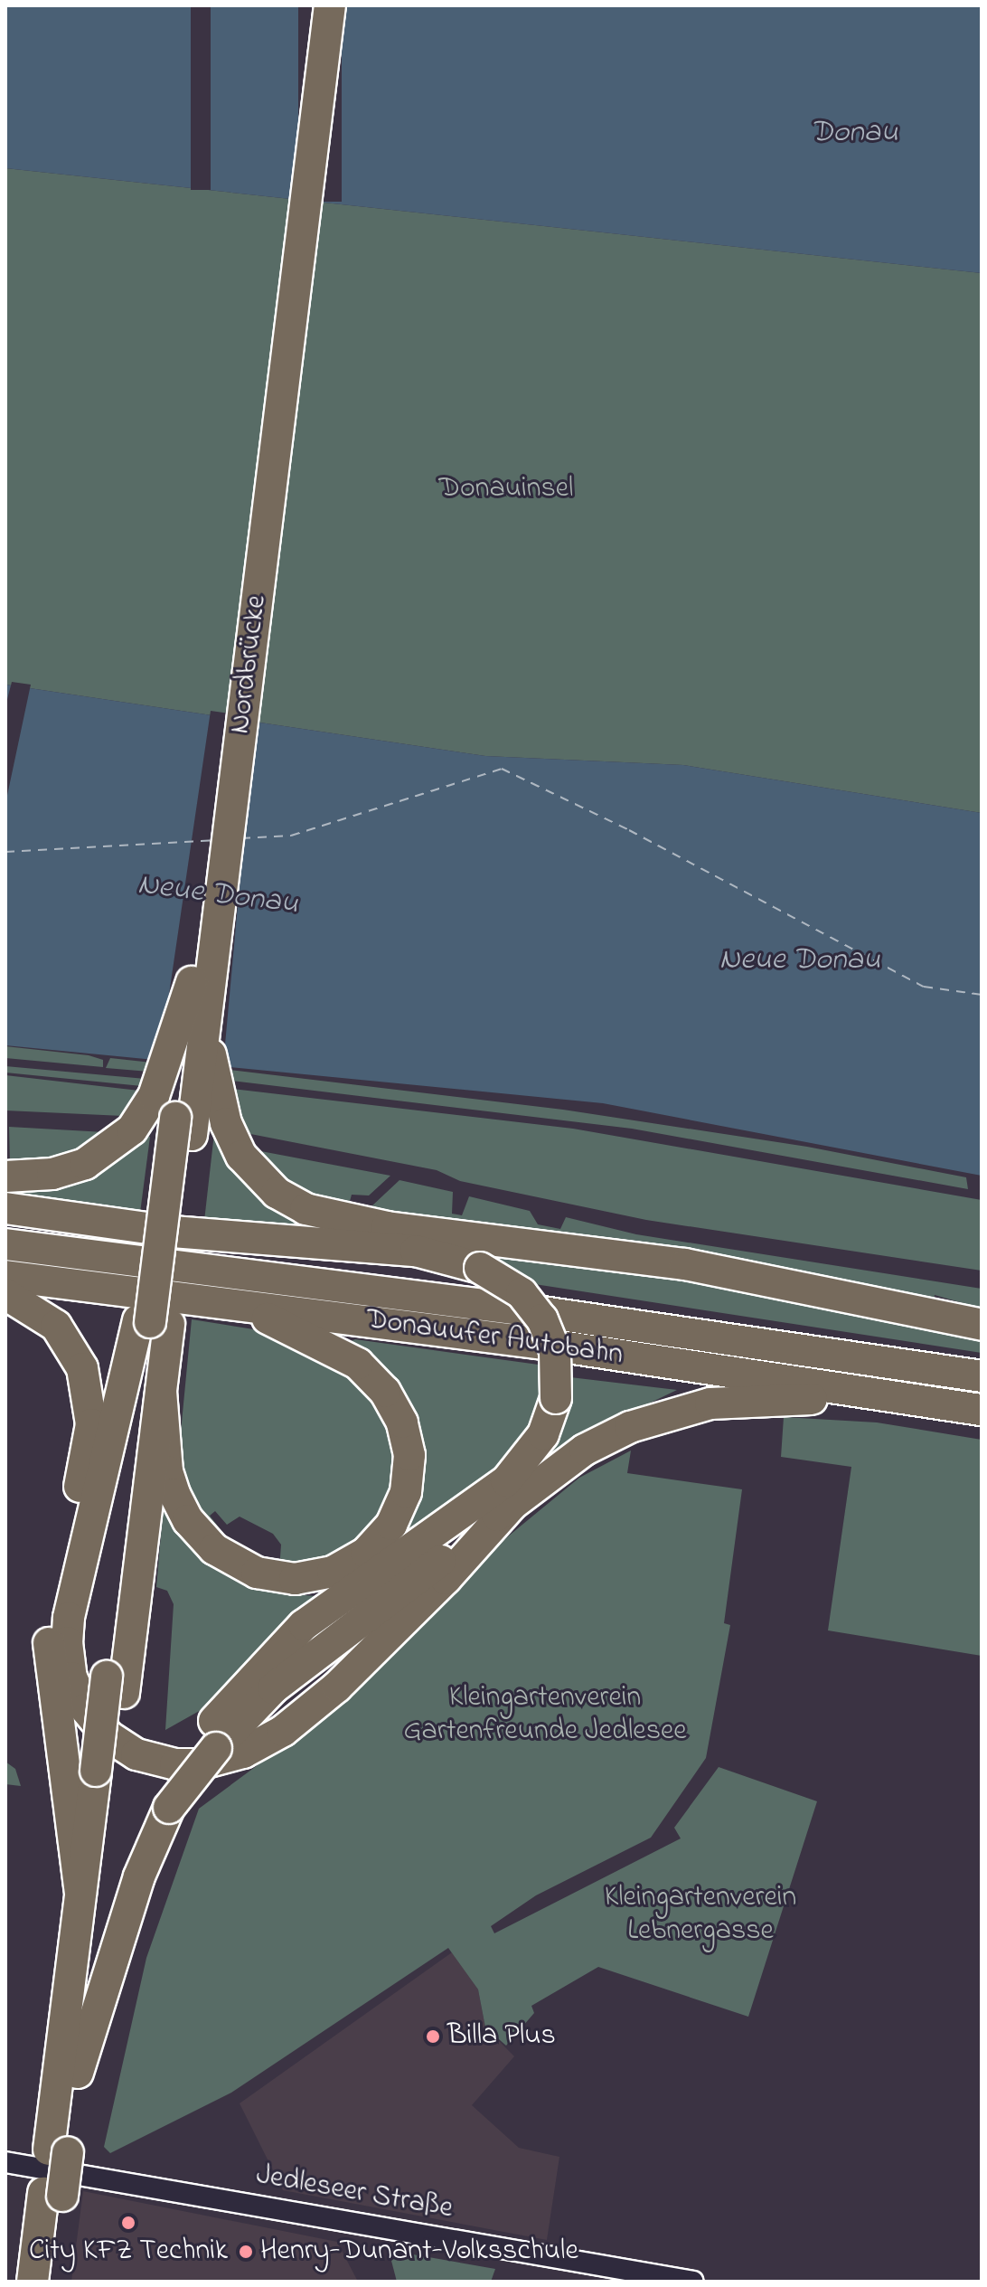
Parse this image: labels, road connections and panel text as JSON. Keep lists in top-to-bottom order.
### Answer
{
  "streets": {
    "highway": ["Nordbrücke", "Donauufer Autobahn"],
    "street": ["Jedleseer Straße"]
  },
  "water": ["Donau", "Neue Donau"],
  "parks": ["Donauinsel", "Kleingartenverein Gartenfreunde Jedlesee", "Kleingartenverein Lebnergasse"],
  "places": ["Billa Plus", "City KFZ Technik", "Henry-Dunant-Volksschule"]
}
